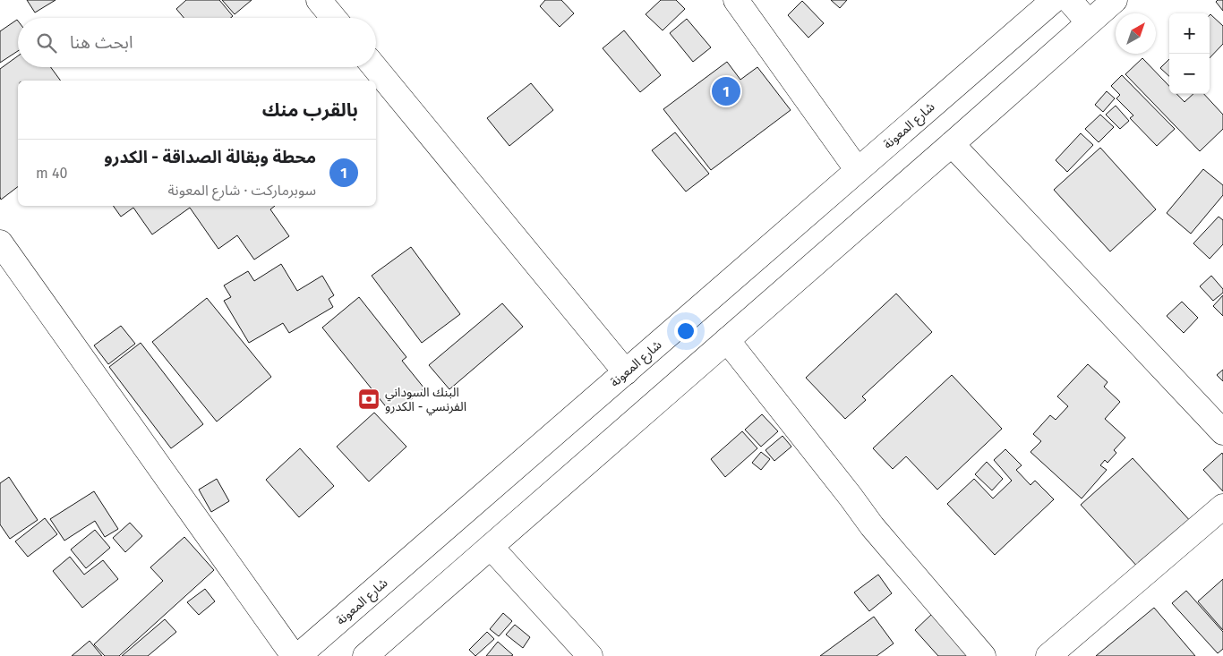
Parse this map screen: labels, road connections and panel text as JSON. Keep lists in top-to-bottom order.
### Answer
{
  "streets": {
    "main road": ["شارع المعونة"]
  },
  "places": {
    "bank": ["البنك السوداني الفرنسي - الكدرو"]
  },
  "north": "top right",
  "page": {
    "map_buttons": ["+", "−"],
    "search": "ابحث هنا",
    "pins": "1",
    "heading": "بالقرب منك",
    "list": [
      {
        "mark": "1",
        "name": "محطة وبقالة الصداقة - الكدرو",
        "note": "سوبرماركت · شارع المعونة",
        "value": "40 m"
      }
    ]
  }
}
